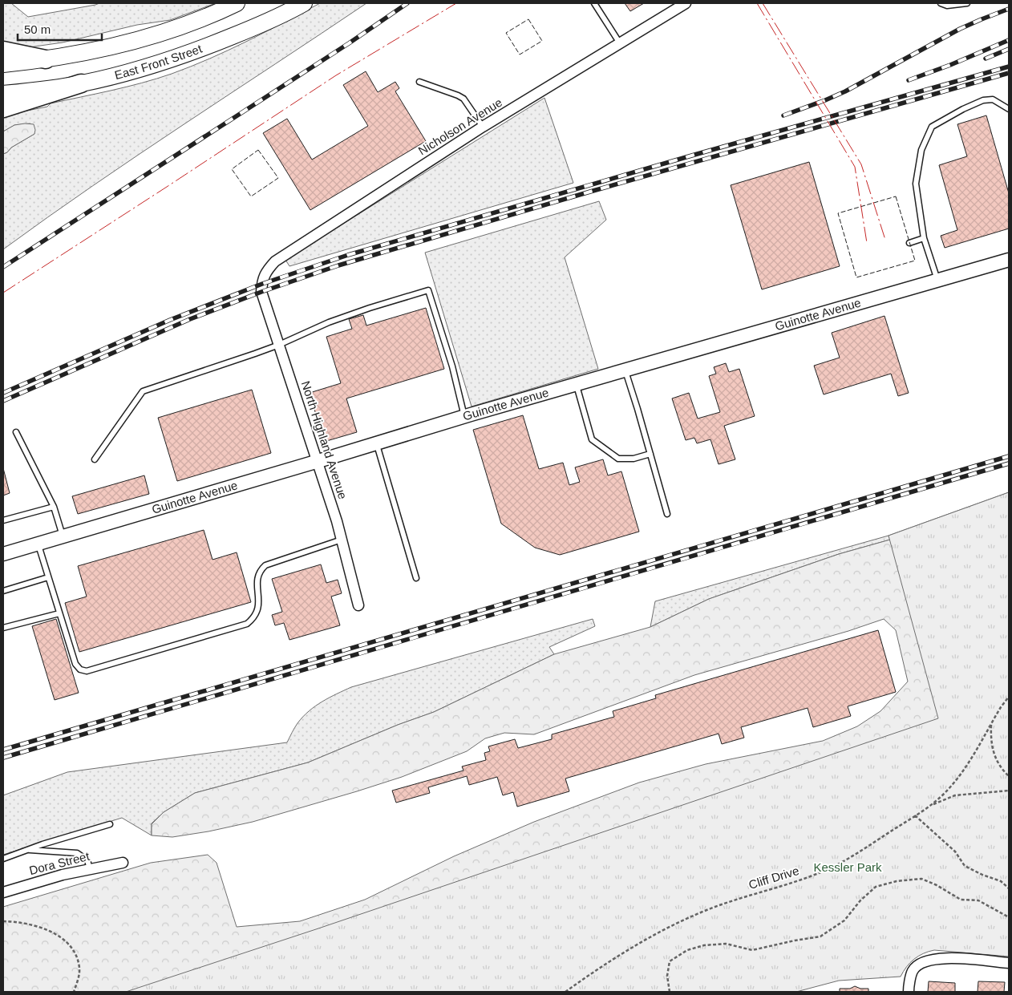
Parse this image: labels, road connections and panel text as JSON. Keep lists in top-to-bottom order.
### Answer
{
  "streets": {
    "main road": ["East Front Street"],
    "street": [
      "Nicholson Avenue",
      "Guinotte Avenue",
      "North Highland Avenue",
      "Dora Street"
    ],
    "path": ["Cliff Drive"]
  },
  "crossings": [
    ["Nicholson Avenue", "North Highland Avenue"],
    ["Guinotte Avenue", "North Highland Avenue"]
  ],
  "parks": ["Kessler Park"],
  "scale_bar": "50 m"
}
